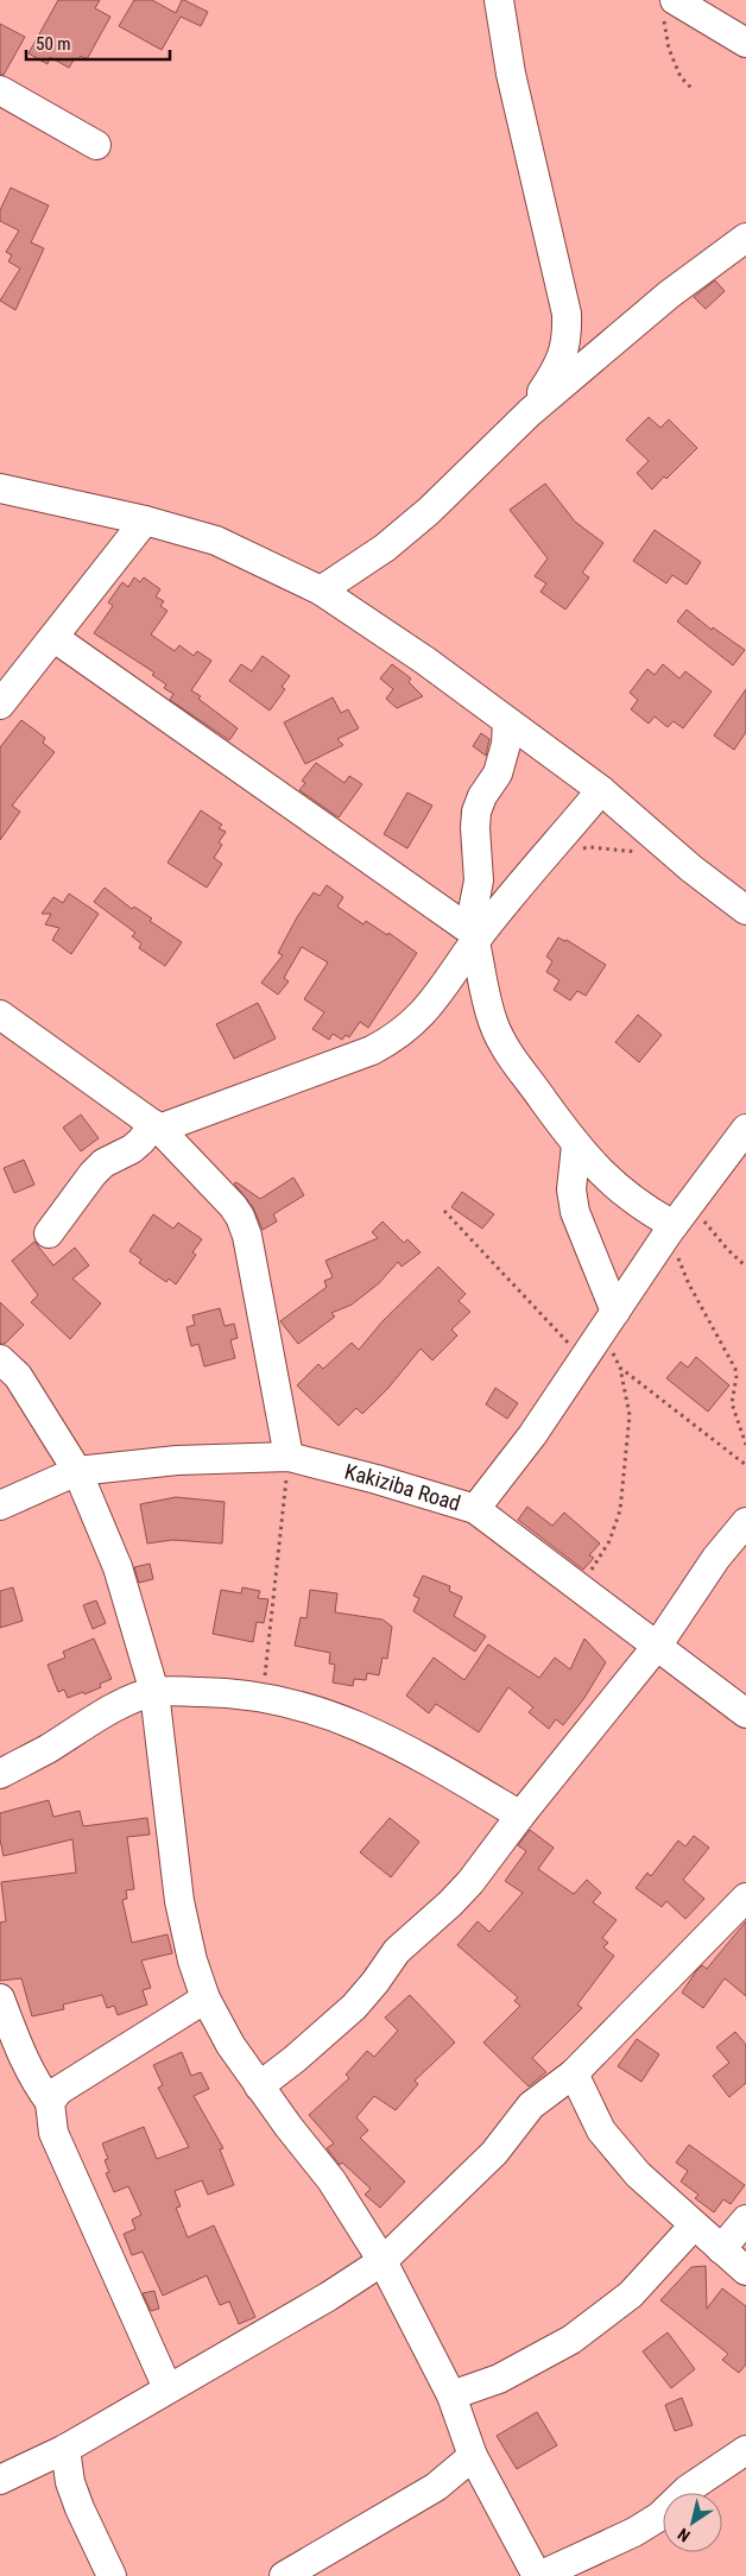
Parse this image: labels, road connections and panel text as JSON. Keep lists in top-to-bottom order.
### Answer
{
  "streets": {
    "street": ["Kakiziba Road"]
  },
  "scale_bar": "50 m",
  "north": "bottom left"
}
